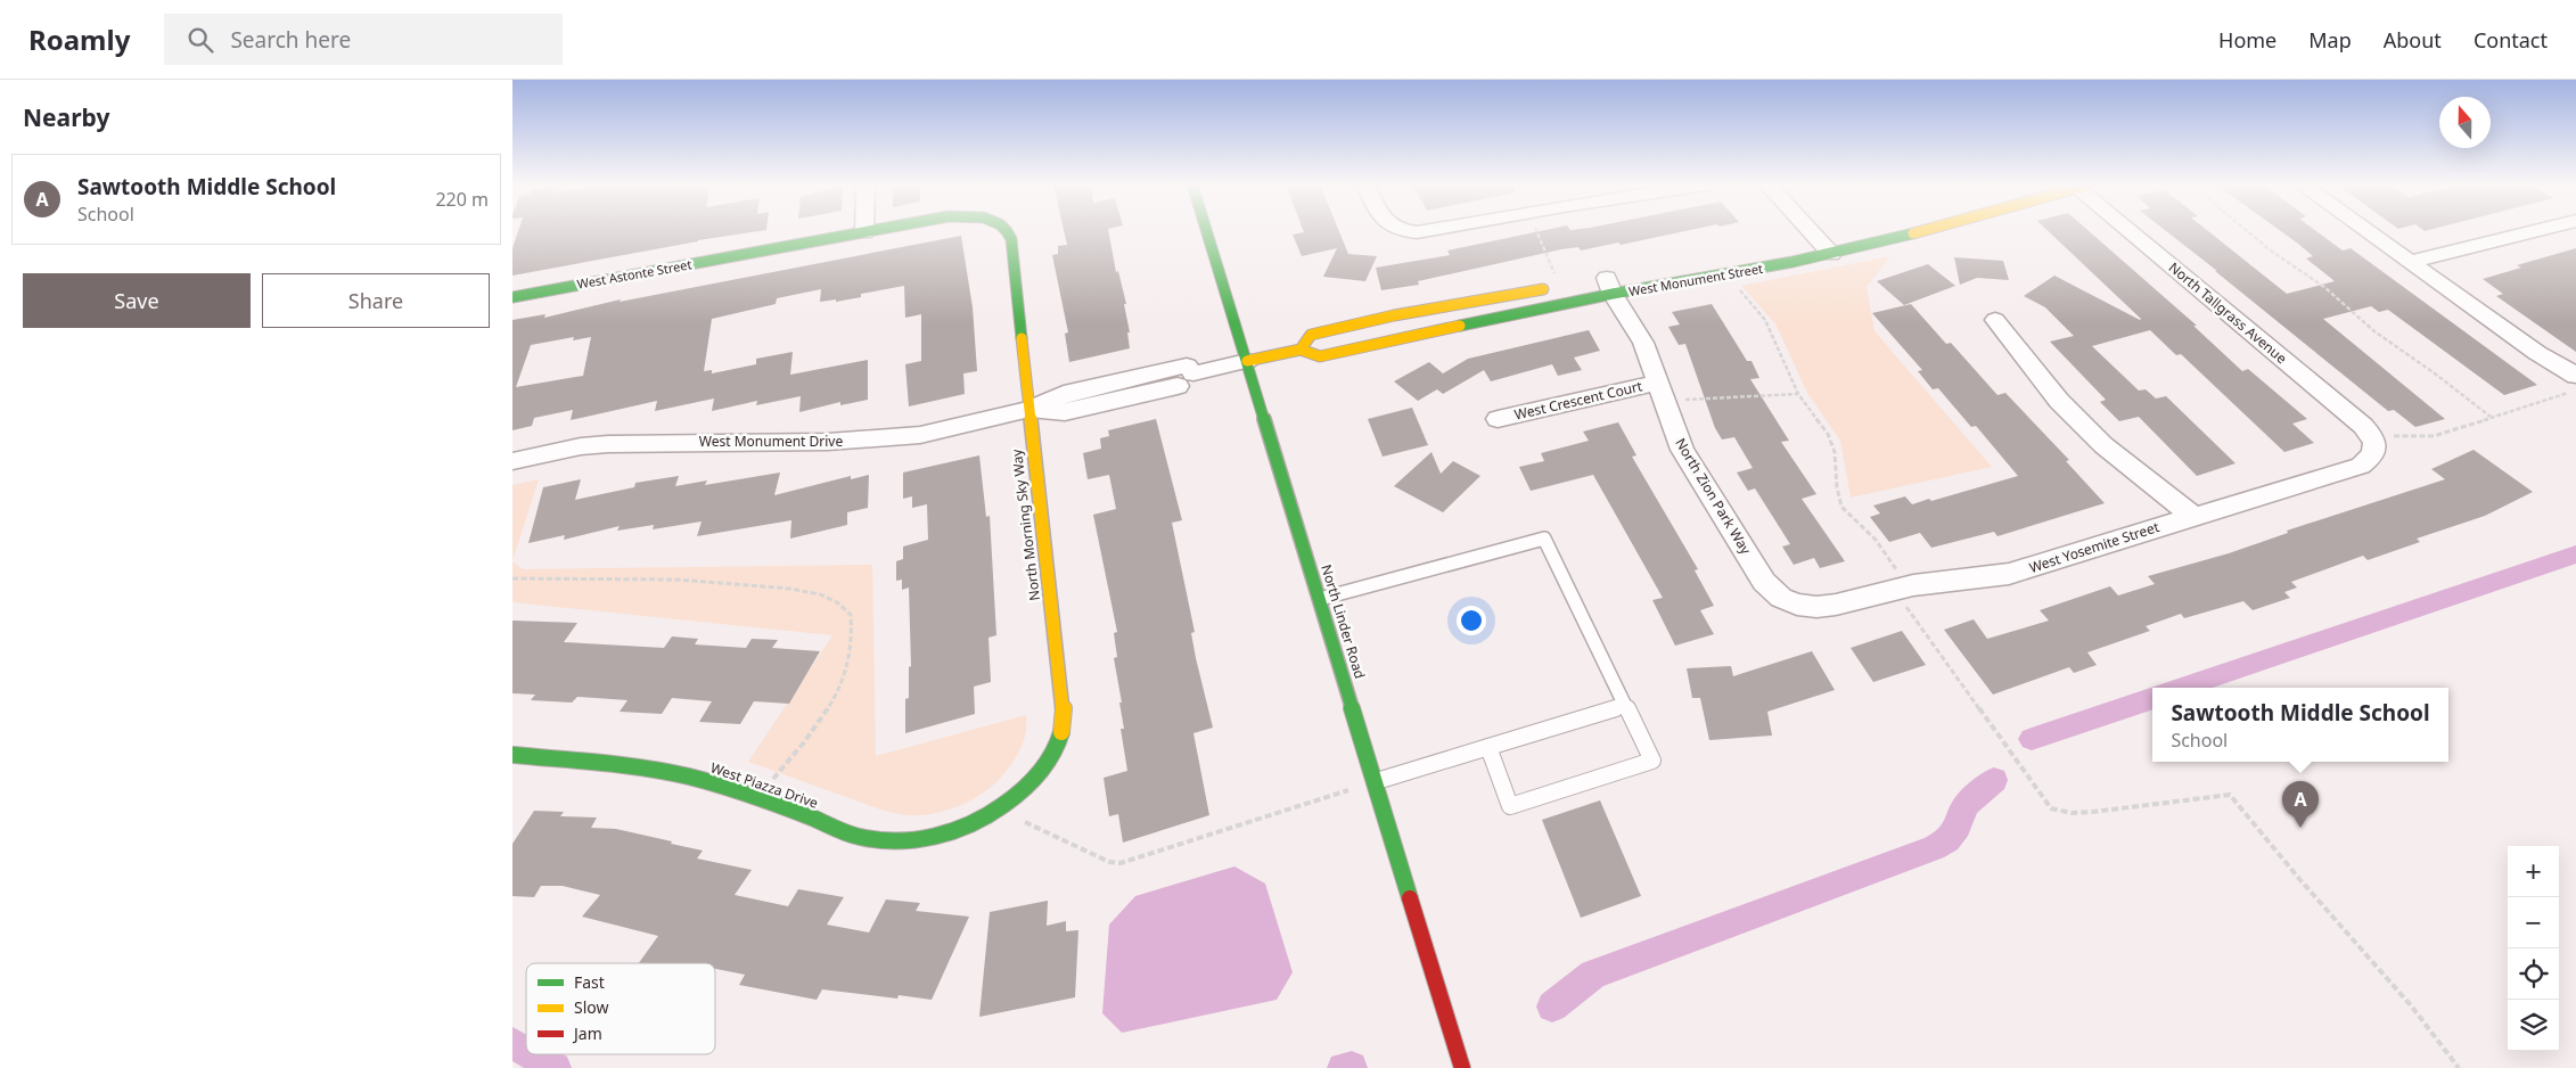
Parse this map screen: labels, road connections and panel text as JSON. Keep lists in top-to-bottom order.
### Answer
{
  "streets": {
    "street": [
      "West Astonte Street",
      "West Monument Street",
      "North Tallgrass Avenue",
      "West Crescent Court",
      "West Monument Drive",
      "North Zion Park Way",
      "North Morning Sky Way",
      "West Yosemite Street",
      "North Linder Road",
      "West Piazza Drive"
    ]
  },
  "crossings": [
    ["West Monument Street", "West Monument Drive"],
    ["West Monument Street", "North Zion Park Way"],
    ["West Monument Street", "North Morning Sky Way"],
    ["West Monument Street", "North Linder Road"],
    ["North Tallgrass Avenue", "West Yosemite Street"],
    ["West Crescent Court", "North Zion Park Way"],
    ["West Monument Drive", "North Morning Sky Way"],
    ["North Zion Park Way", "West Yosemite Street"],
    ["North Morning Sky Way", "West Piazza Drive"]
  ],
  "legend": ["Fast", "Slow", "Jam"],
  "north": "top",
  "page": {
    "header": "Roamly",
    "search": "Search here",
    "nav": [
      "Home",
      "Map",
      "About",
      "Contact"
    ],
    "heading": "Nearby",
    "list": [
      {
        "mark": "A",
        "name": "Sawtooth Middle School",
        "note": "School",
        "value": "220 m"
      }
    ],
    "buttons": ["Save", "Share"],
    "popup": ["Sawtooth Middle School", "School"],
    "pins": "A",
    "map_buttons": ["+", "−"]
  }
}
